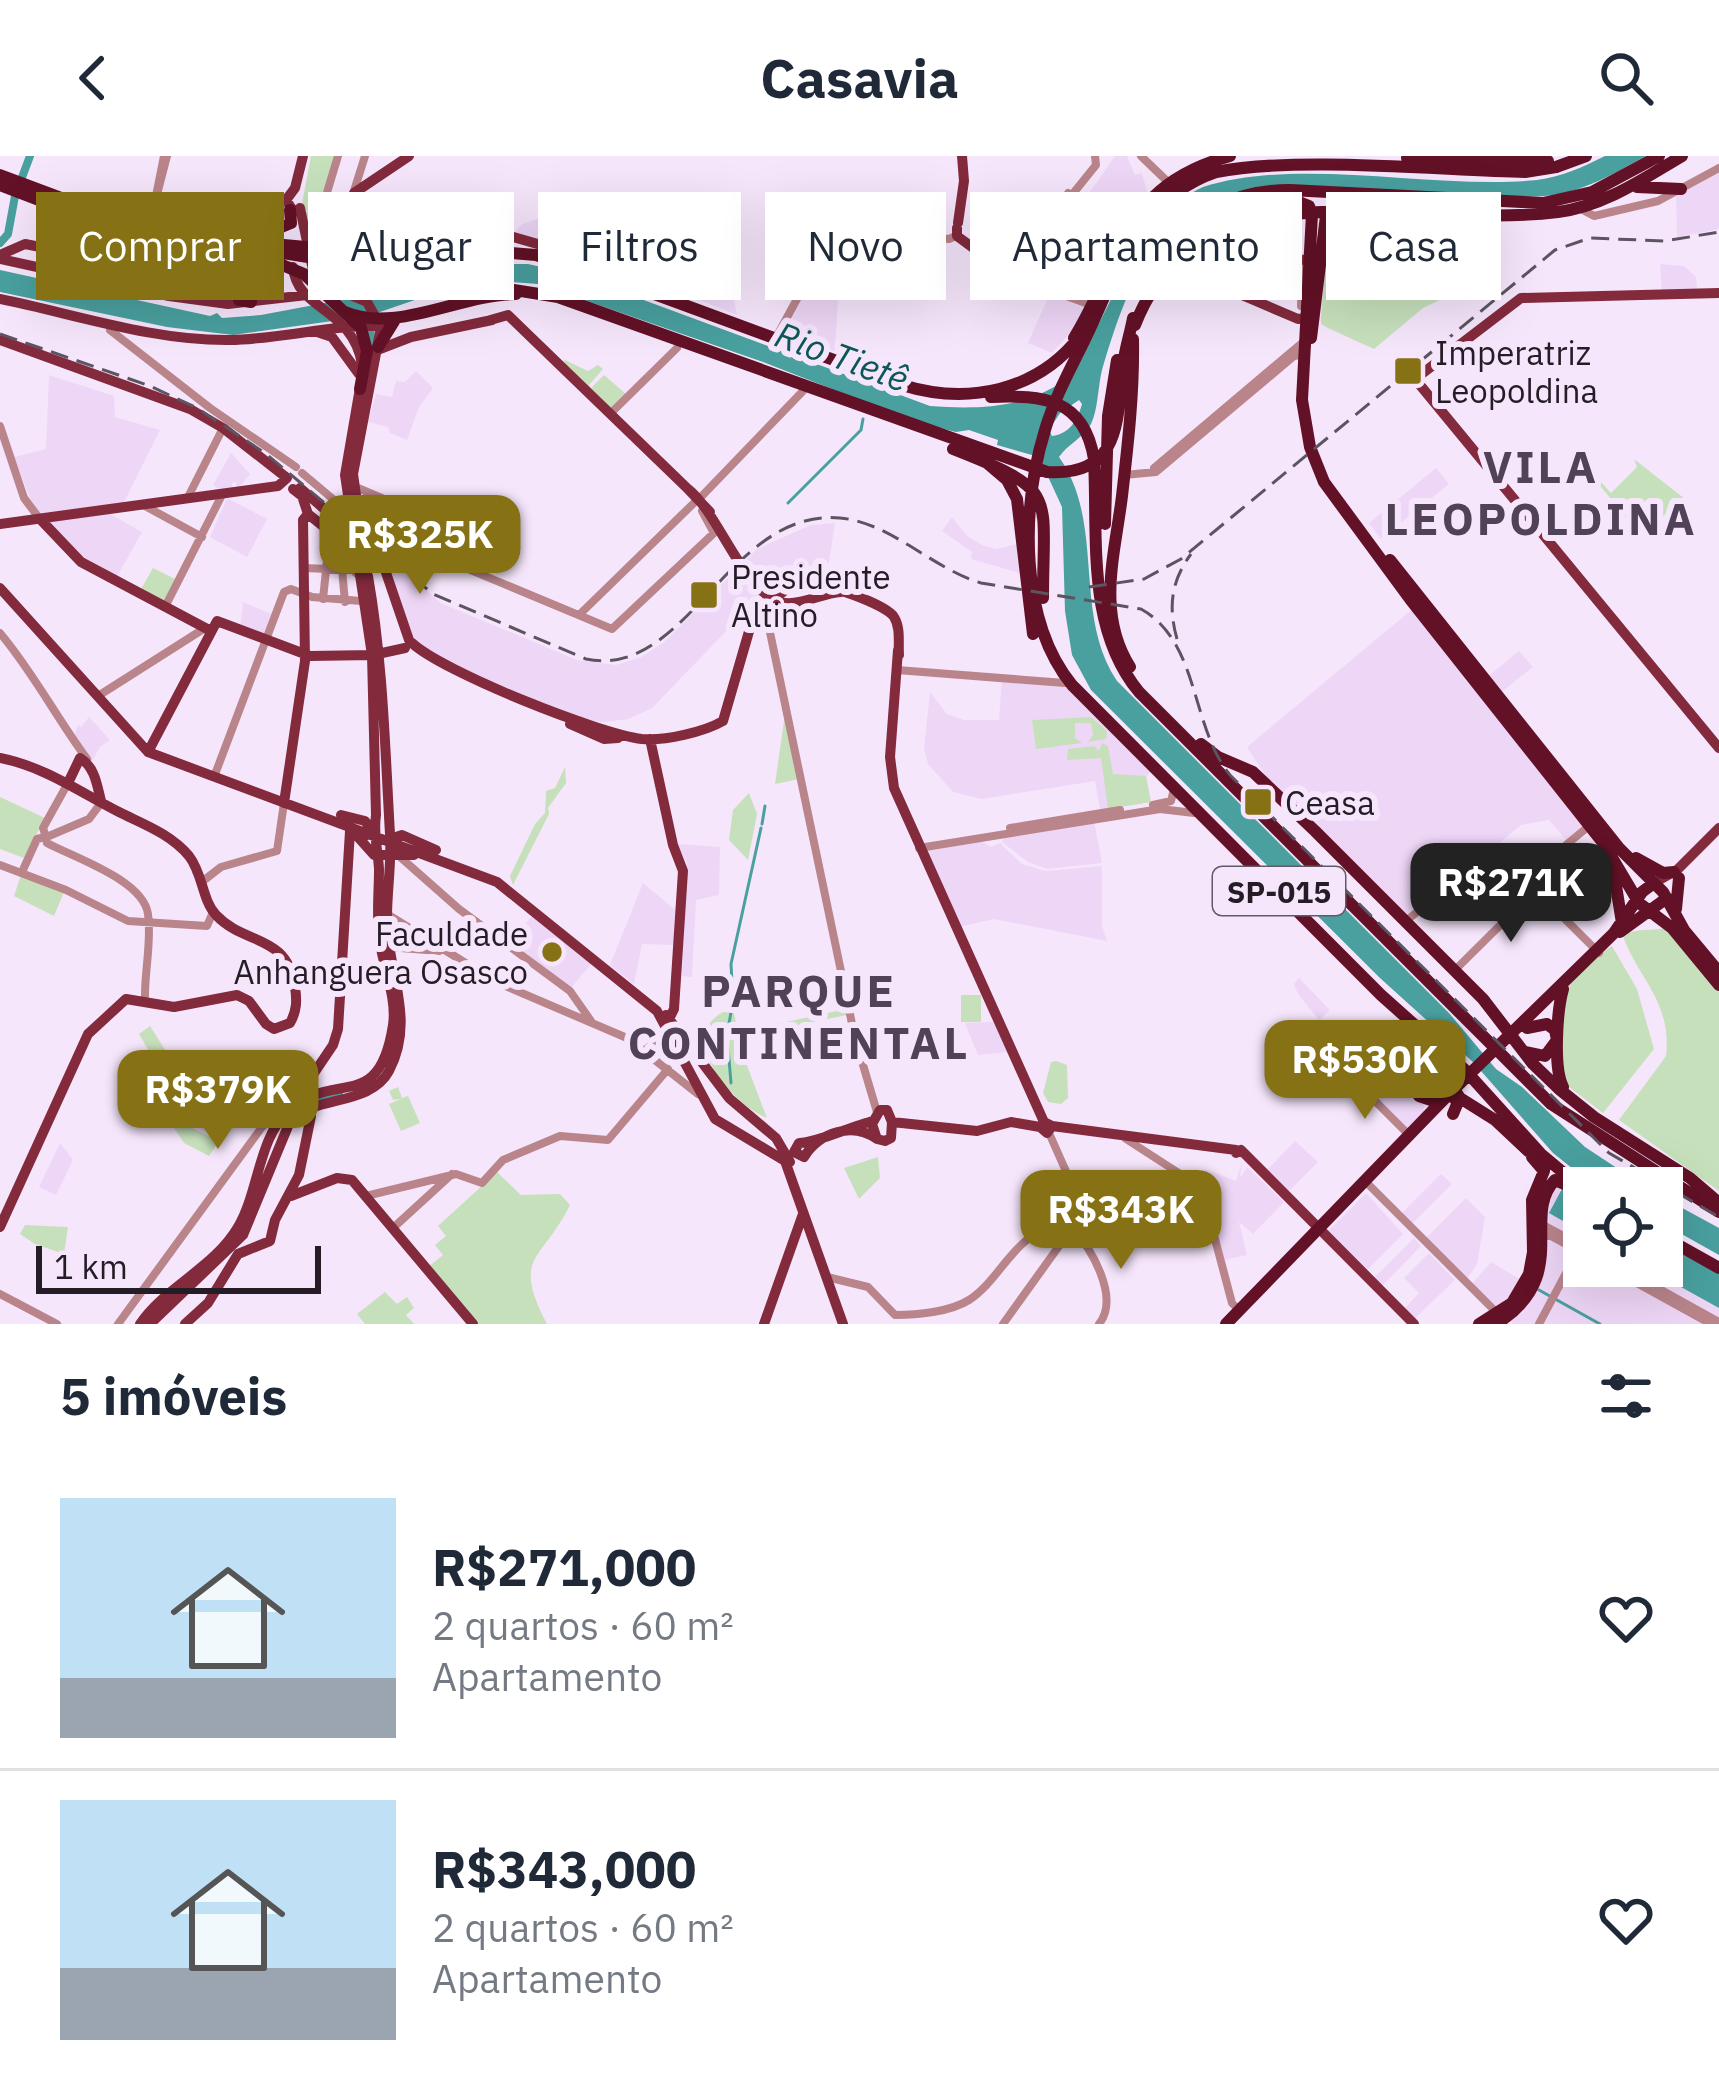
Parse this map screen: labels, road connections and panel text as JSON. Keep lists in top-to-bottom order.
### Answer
{
  "streets": {
    "highway": ["SP-015"]
  },
  "districts": ["VILA LEOPOLDINA", "PARQUE CONTINENTAL"],
  "water": ["Rio Tietê"],
  "places": {
    "transit": ["Imperatriz Leopoldina", "Presidente Altino", "Ceasa"],
    "other": ["Faculdade Anhanguera Osasco"]
  },
  "scale_bar": "1 km",
  "page": {
    "header": "Casavia",
    "chip": [
      "Comprar",
      "Alugar",
      "Filtros",
      "Novo",
      "Apartamento",
      "Casa"
    ],
    "price": [
      "R$325K",
      "R$271K",
      "R$530K",
      "R$379K",
      "R$343K"
    ],
    "scale": "1 km",
    "heading": "5 imóveis",
    "list": [
      {
        "name": "R$271,000",
        "note": "2 quartos · 60 m² · Apartamento"
      },
      {
        "name": "R$343,000",
        "note": "2 quartos · 60 m² · Apartamento"
      }
    ]
  }
}
